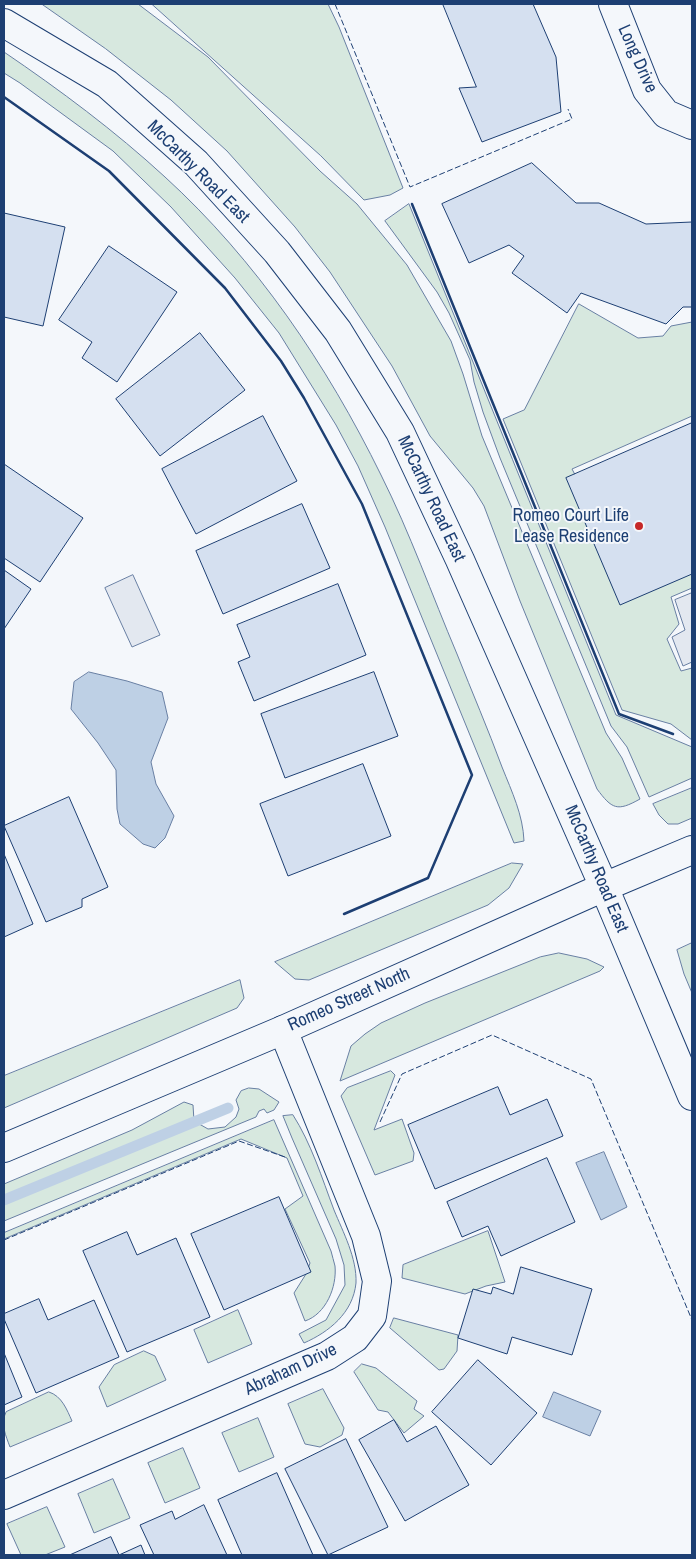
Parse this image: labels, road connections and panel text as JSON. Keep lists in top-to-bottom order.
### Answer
{
  "streets": {
    "street": [
      "Long Drive",
      "McCarthy Road East",
      "Romeo Street North",
      "Abraham Drive"
    ]
  },
  "crossings": [
    ["McCarthy Road East", "Romeo Street North"],
    ["Romeo Street North", "Abraham Drive"]
  ],
  "places": ["Romeo Court Life Lease Residence"]
}
